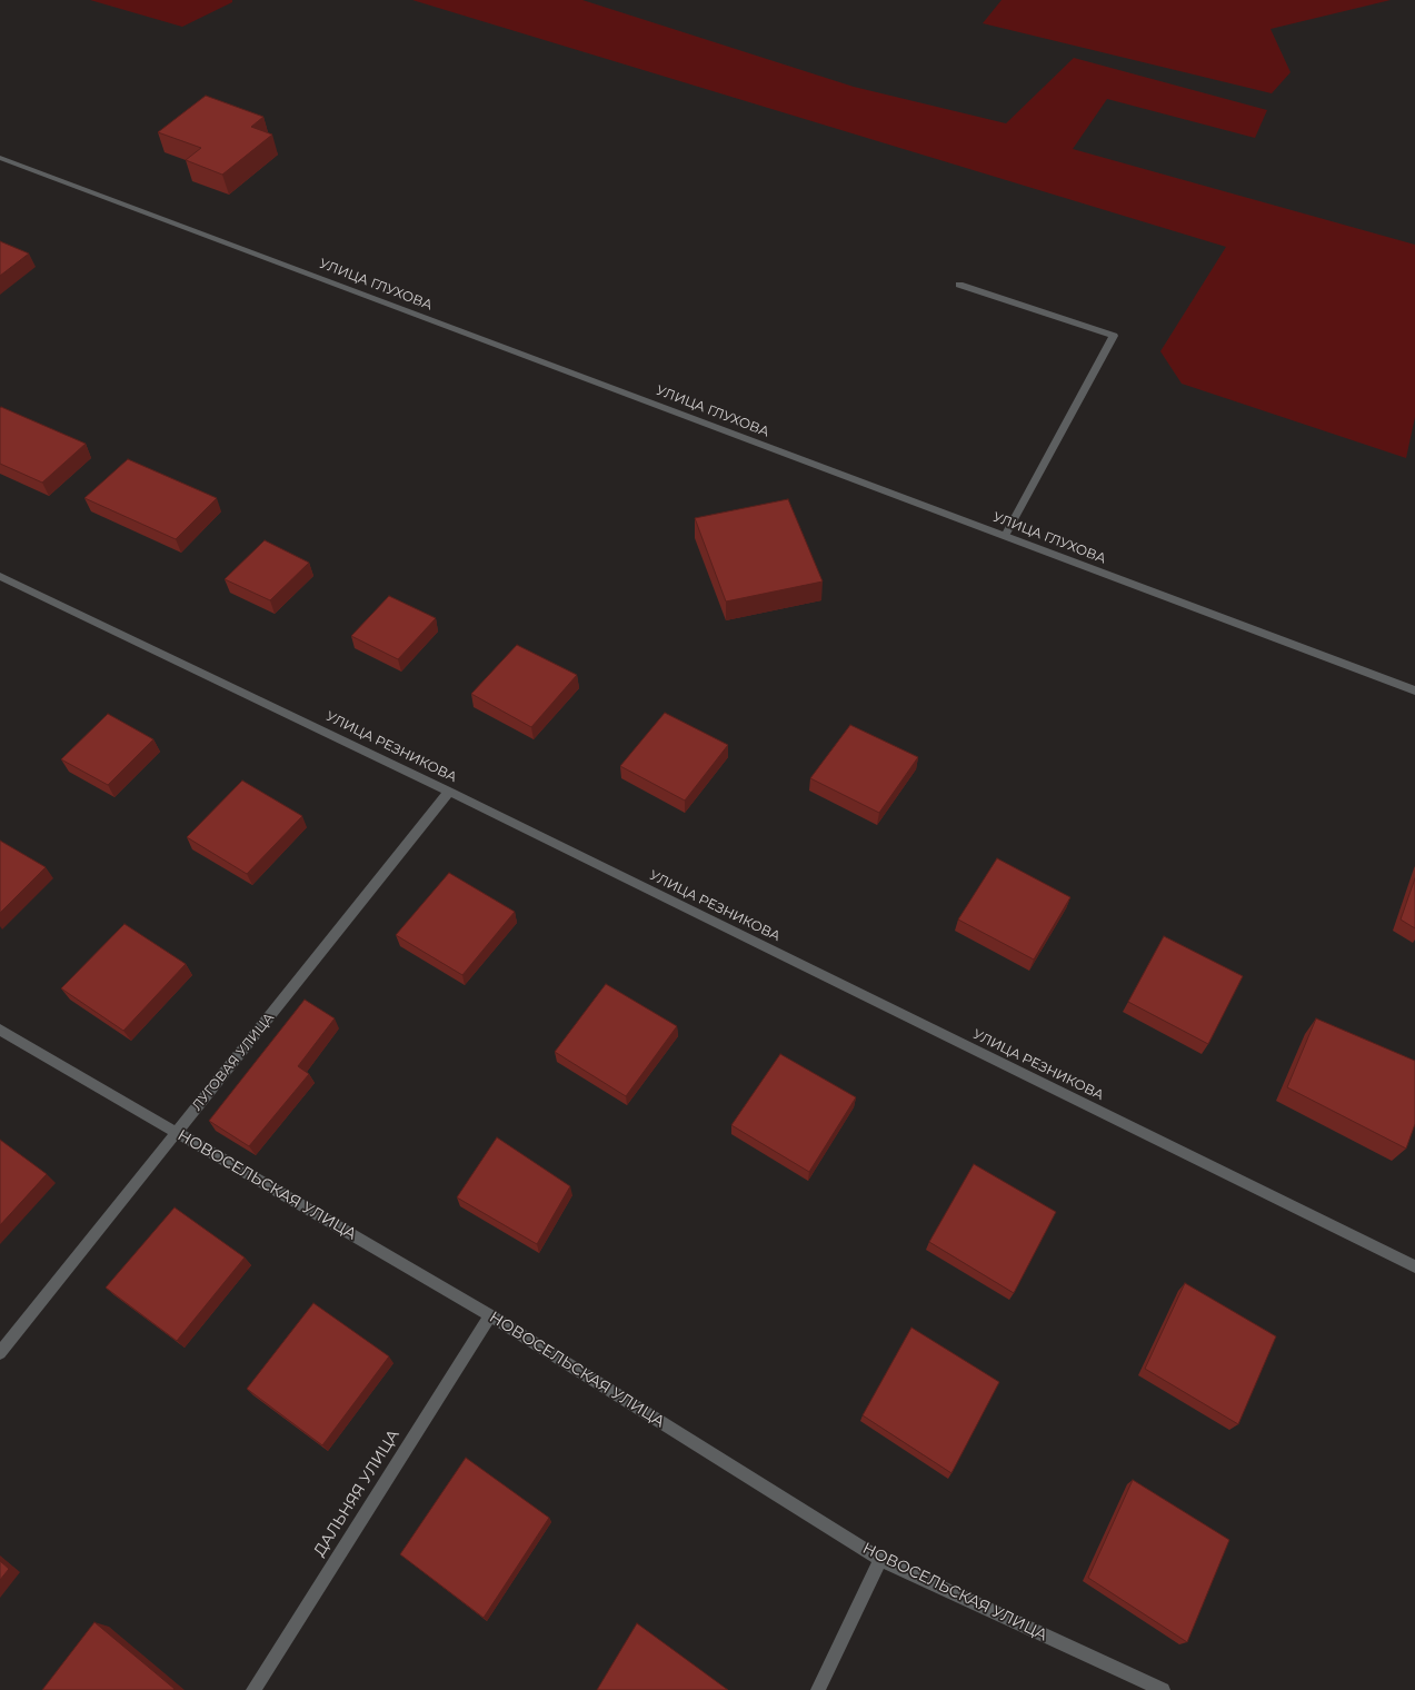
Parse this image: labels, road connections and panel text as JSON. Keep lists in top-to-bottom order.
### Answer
{
  "streets": {
    "street": [
      "УЛИЦА ГЛУХОВА",
      "УЛИЦА РЕЗНИКОВА",
      "ЛУГОВАЯ УЛИЦА",
      "НОВОСЕЛЬСКАЯ УЛИЦА",
      "ДАЛЬНЯЯ УЛИЦА"
    ]
  },
  "crossings": [
    ["УЛИЦА РЕЗНИКОВА", "ЛУГОВАЯ УЛИЦА"],
    ["ЛУГОВАЯ УЛИЦА", "НОВОСЕЛЬСКАЯ УЛИЦА"],
    ["НОВОСЕЛЬСКАЯ УЛИЦА", "ДАЛЬНЯЯ УЛИЦА"]
  ]
}
